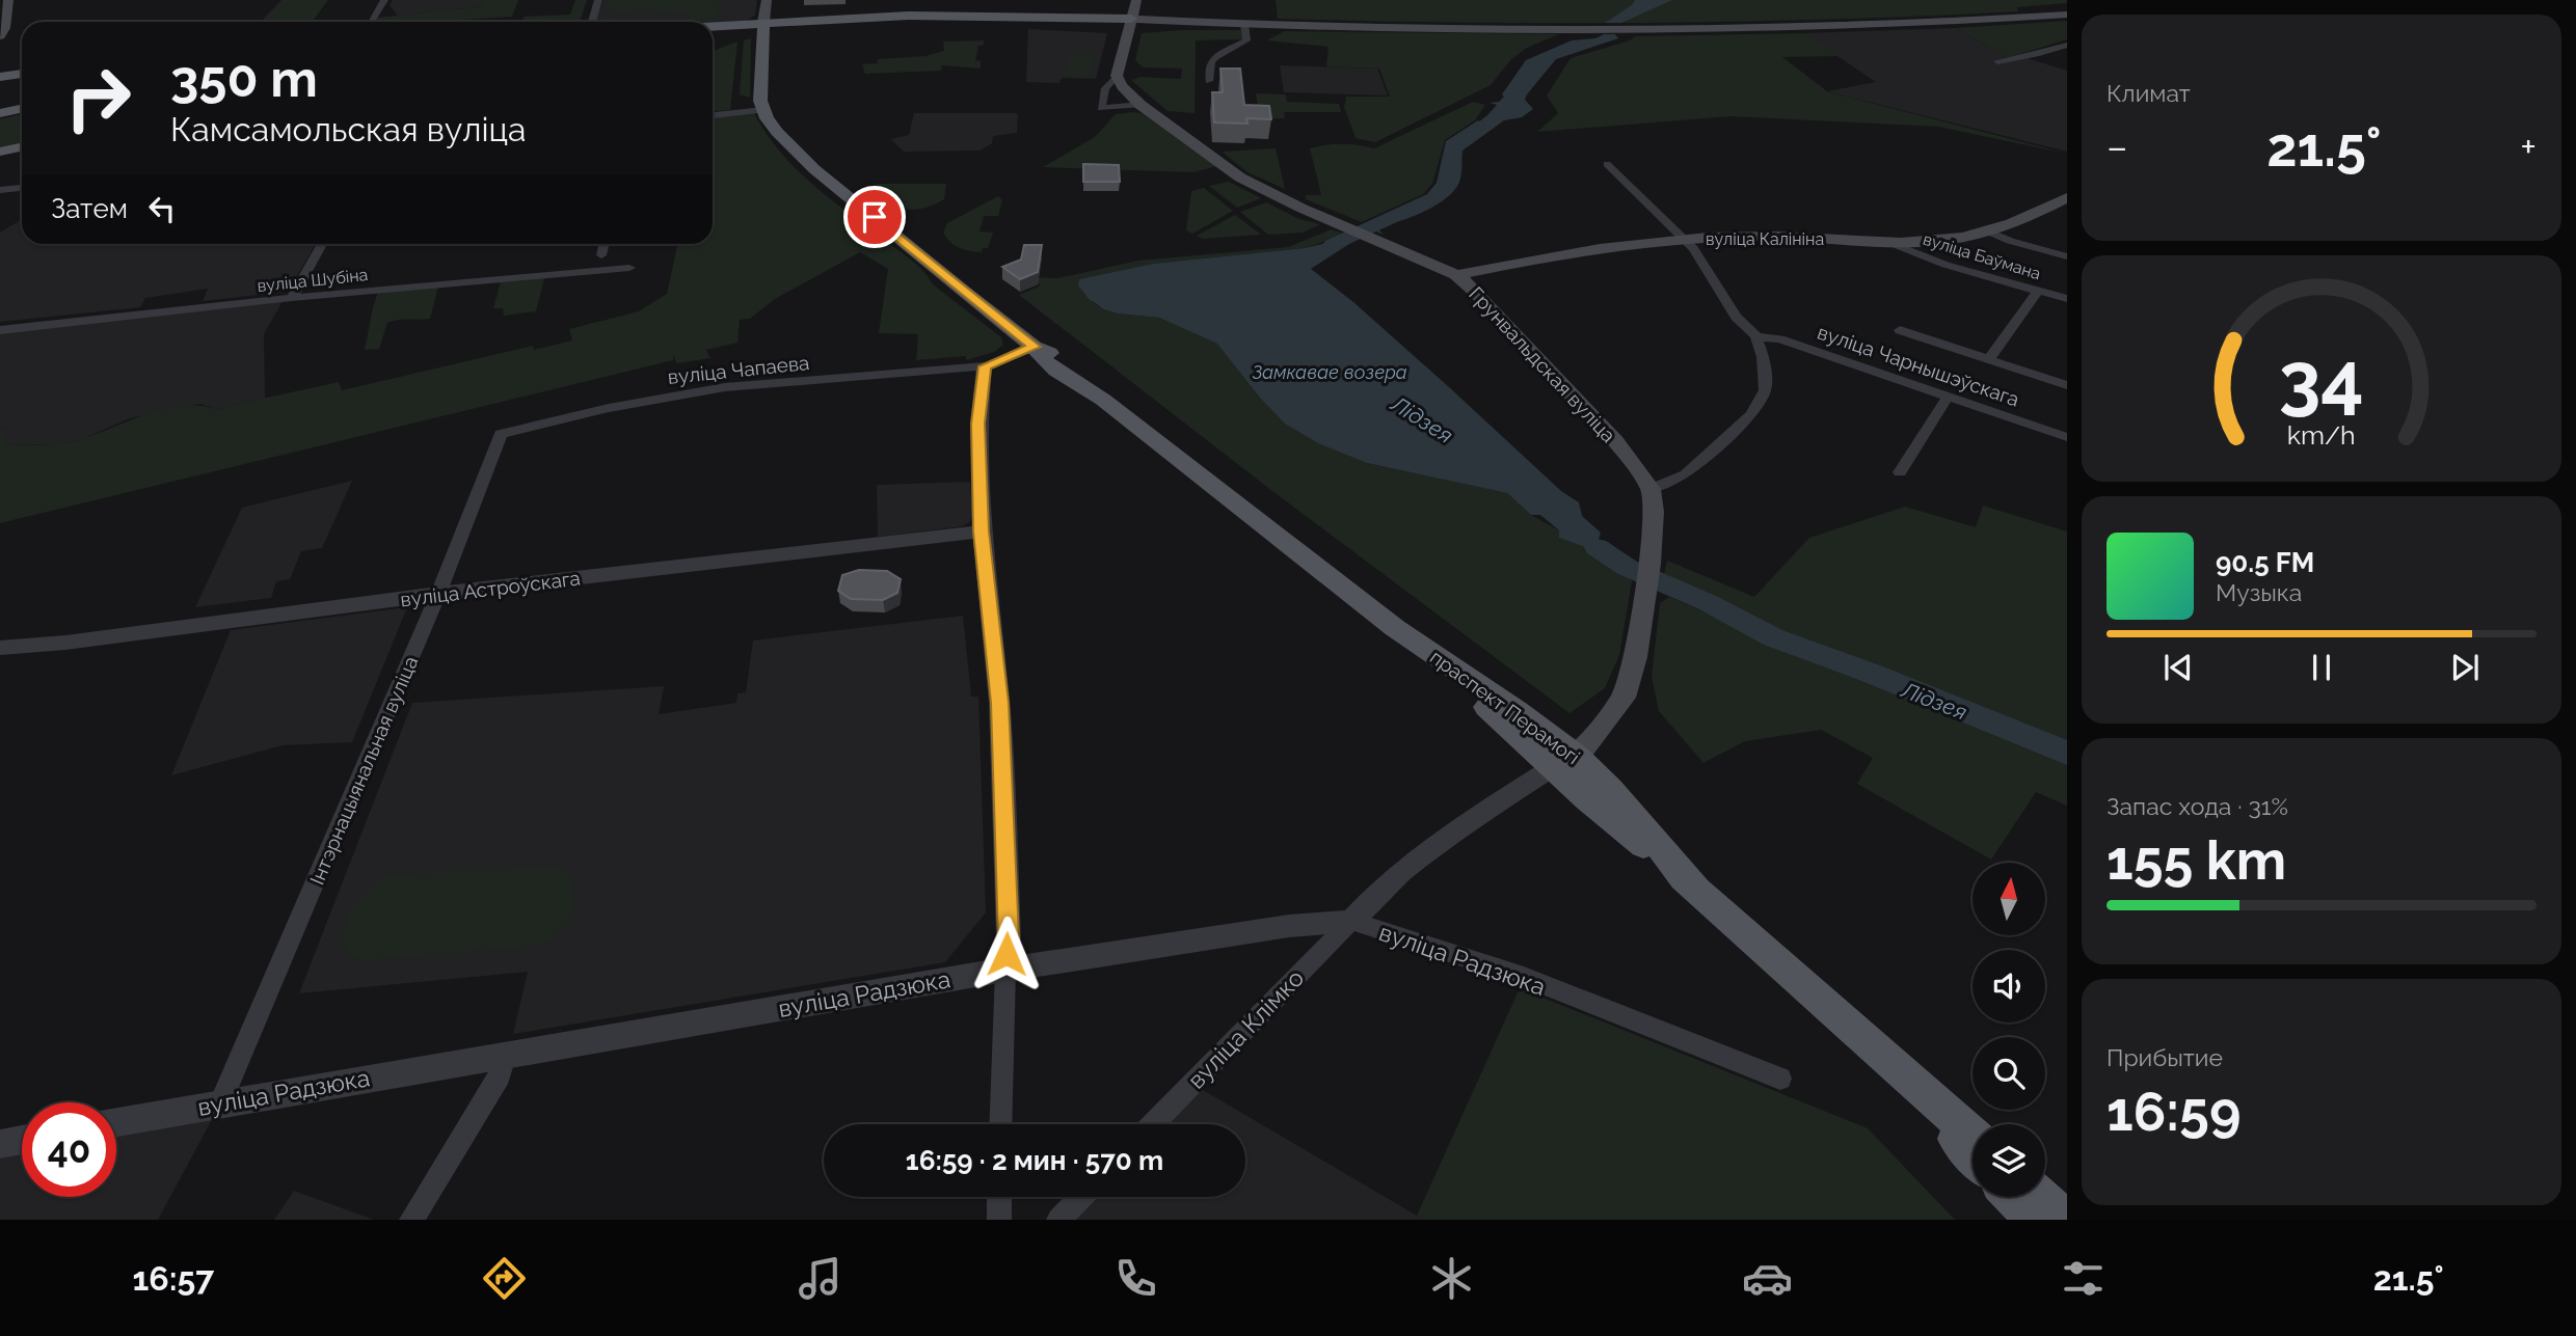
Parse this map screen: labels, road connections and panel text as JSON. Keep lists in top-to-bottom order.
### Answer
{
  "streets": {
    "main road": ["вуліца Калініна", "Грунвальдская вуліца", "праспект Перамогі"],
    "street": [
      "вуліца Баўмана",
      "вуліца Шубіна",
      "вуліца Чарнышэўскага",
      "вуліца Чапаева",
      "вуліца Астроўскага",
      "Інтэрнацыянальная вуліца",
      "вуліца Радзюка",
      "вуліца Клімко"
    ]
  },
  "crossings": [
    ["вуліца Калініна", "вуліца Баўмана"],
    ["вуліца Калініна", "Грунвальдская вуліца"],
    ["вуліца Чапаева", "Інтэрнацыянальная вуліца"],
    ["вуліца Астроўскага", "Інтэрнацыянальная вуліца"],
    ["Інтэрнацыянальная вуліца", "вуліца Радзюка"],
    ["вуліца Радзюка", "вуліца Клімко"]
  ],
  "water": ["Замкавае возера", "Лідзея"],
  "north": "top",
  "page": {
    "tile": [
      "Климат",
      ["Запас хода · 31%", "155 km"],
      ["Прибытие", "16:59"]
    ],
    "turn": ["350 m", "Камсамольская вуліца"],
    "heat": ["−", "21.5°", "+"],
    "then": "Затем",
    "song": ["90.5 FM", "Музыка"],
    "limit": "40",
    "trip": "16:59 · 2 мин · 570 m",
    "tabs": ["16:57", "21.5°"],
    "gauge": ["34", "km/h"]
  }
}
